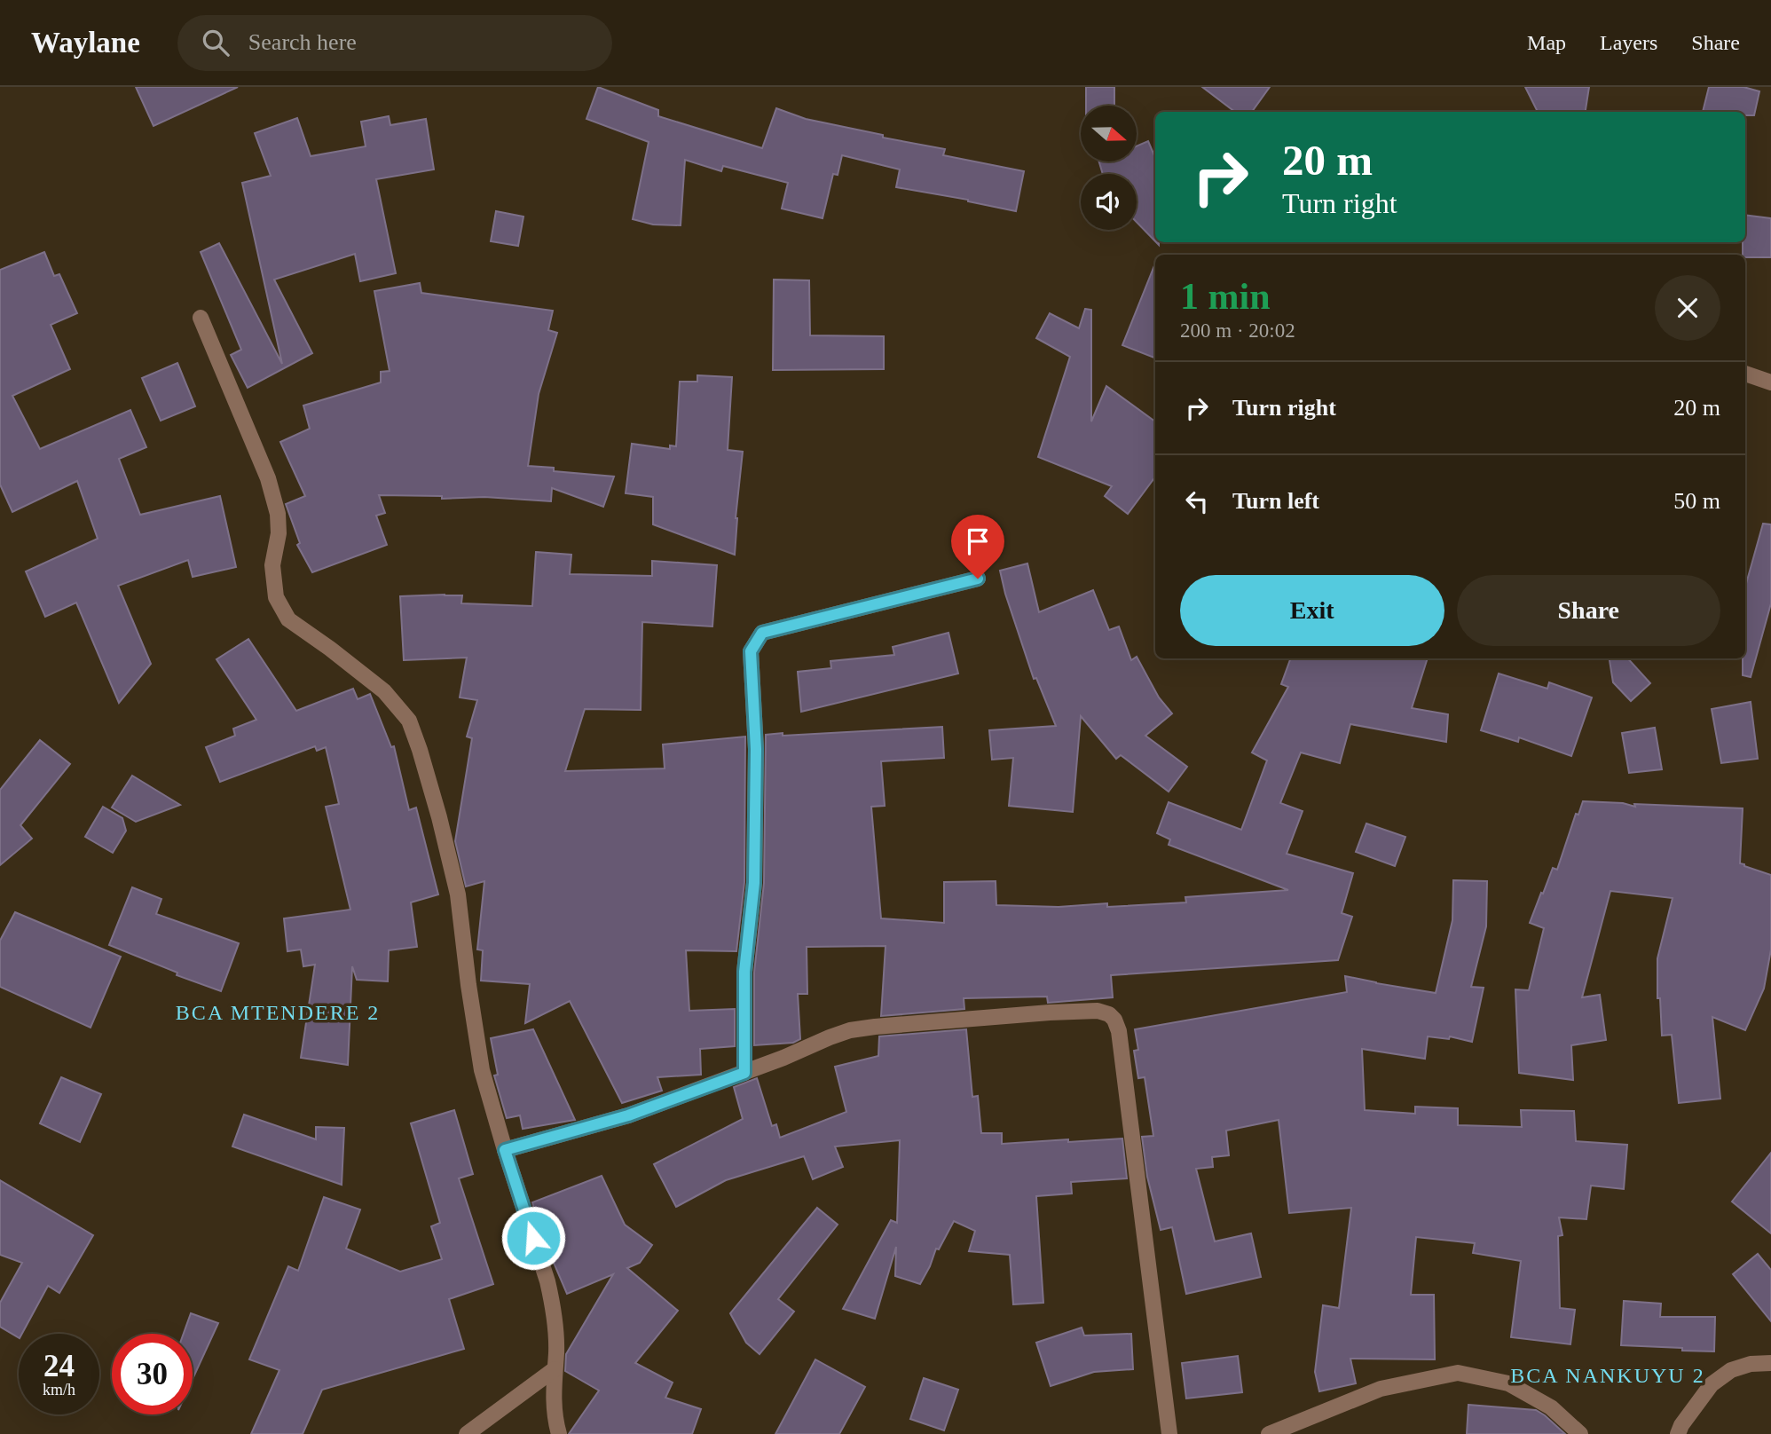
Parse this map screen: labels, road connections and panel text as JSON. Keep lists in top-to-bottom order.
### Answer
{
  "districts": ["BCA MTENDERE 2", "BCA NANKUYU 2"],
  "north": "right",
  "page": {
    "header": "Waylane",
    "search": "Search here",
    "nav": ["Map", "Layers", "Share"],
    "turn": ["20 m", "Turn right"],
    "heading": ["1 min", "200 m · 20:02"],
    "list": [
      {
        "name": "Turn right",
        "value": "20 m"
      },
      {
        "name": "Turn left",
        "value": "50 m"
      }
    ],
    "buttons": ["Exit", "Share"],
    "speed": "24 km/h",
    "limit": "30"
  }
}
